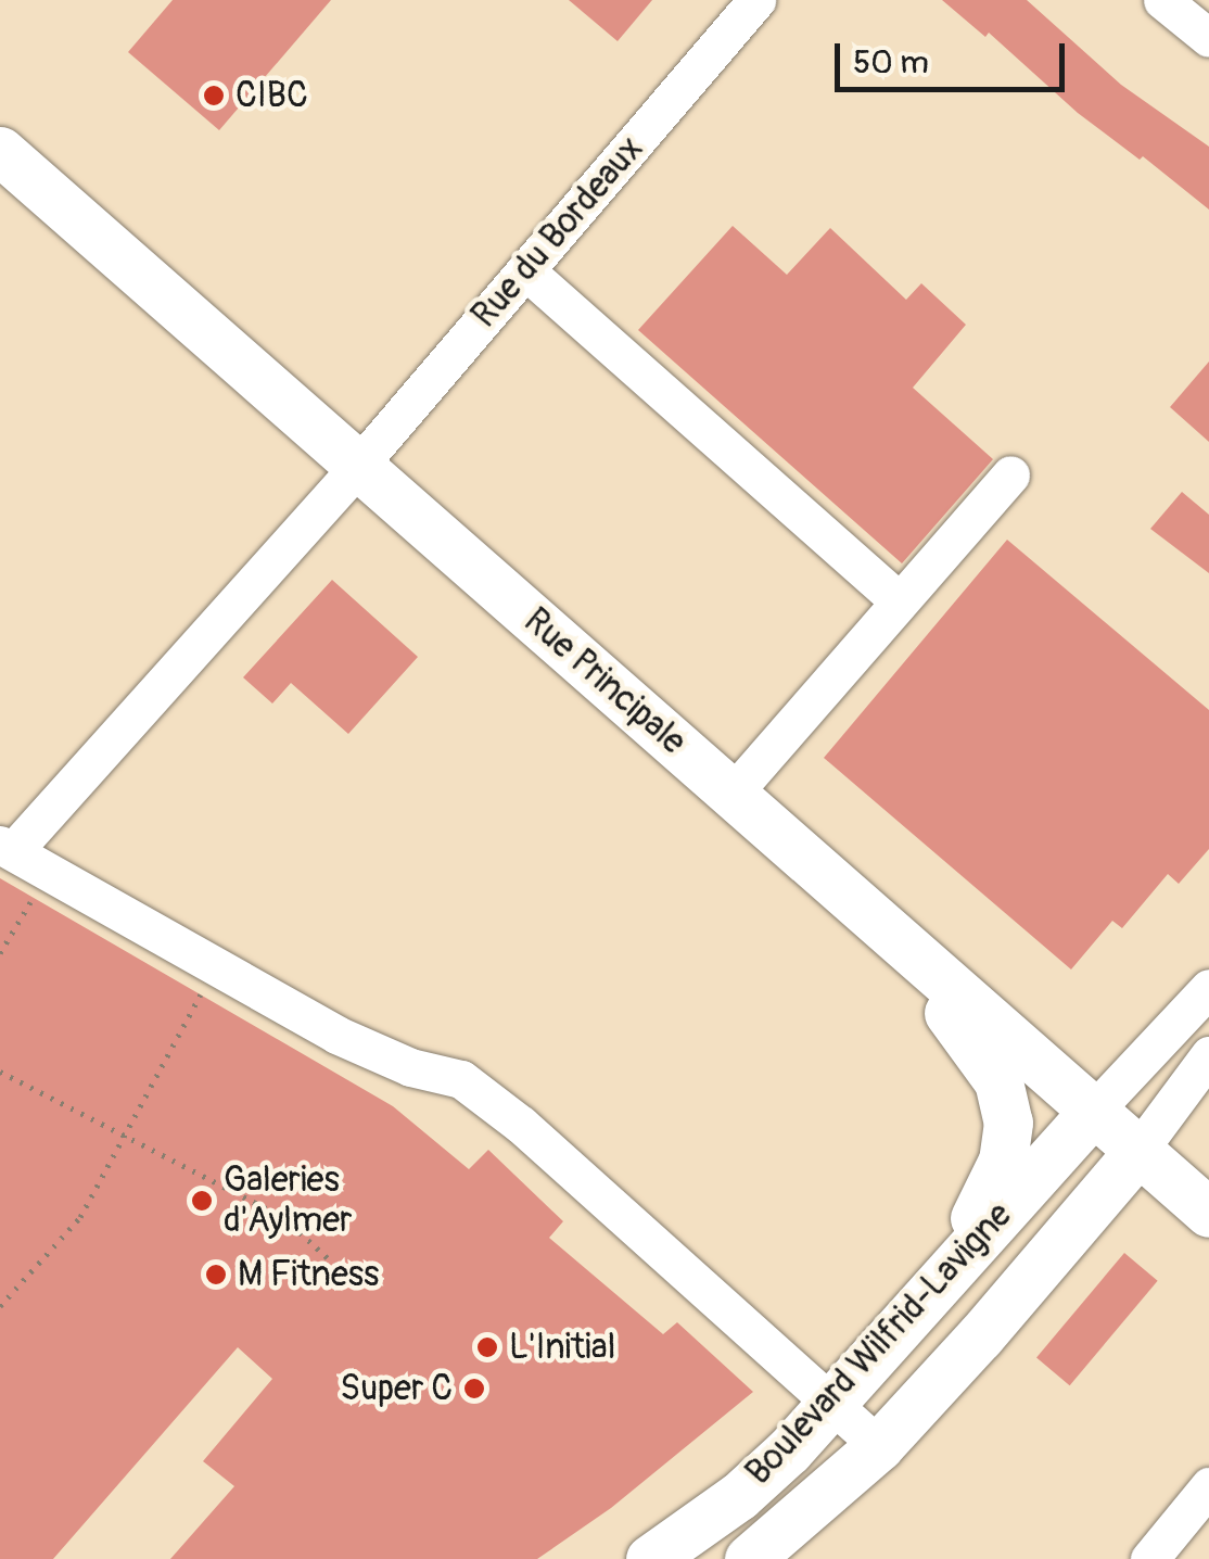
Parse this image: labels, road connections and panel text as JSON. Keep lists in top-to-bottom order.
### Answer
{
  "streets": {
    "main road": ["Rue Principale", "Boulevard Wilfrid-Lavigne"],
    "street": ["Rue du Bordeaux"]
  },
  "crossings": [
    ["Rue du Bordeaux", "Rue Principale"],
    ["Rue Principale", "Boulevard Wilfrid-Lavigne"]
  ],
  "places": [
    "CIBC",
    "Galeries d'Aylmer",
    "M Fitness",
    "L'Initial",
    "Super C"
  ],
  "scale_bar": "50 m"
}
